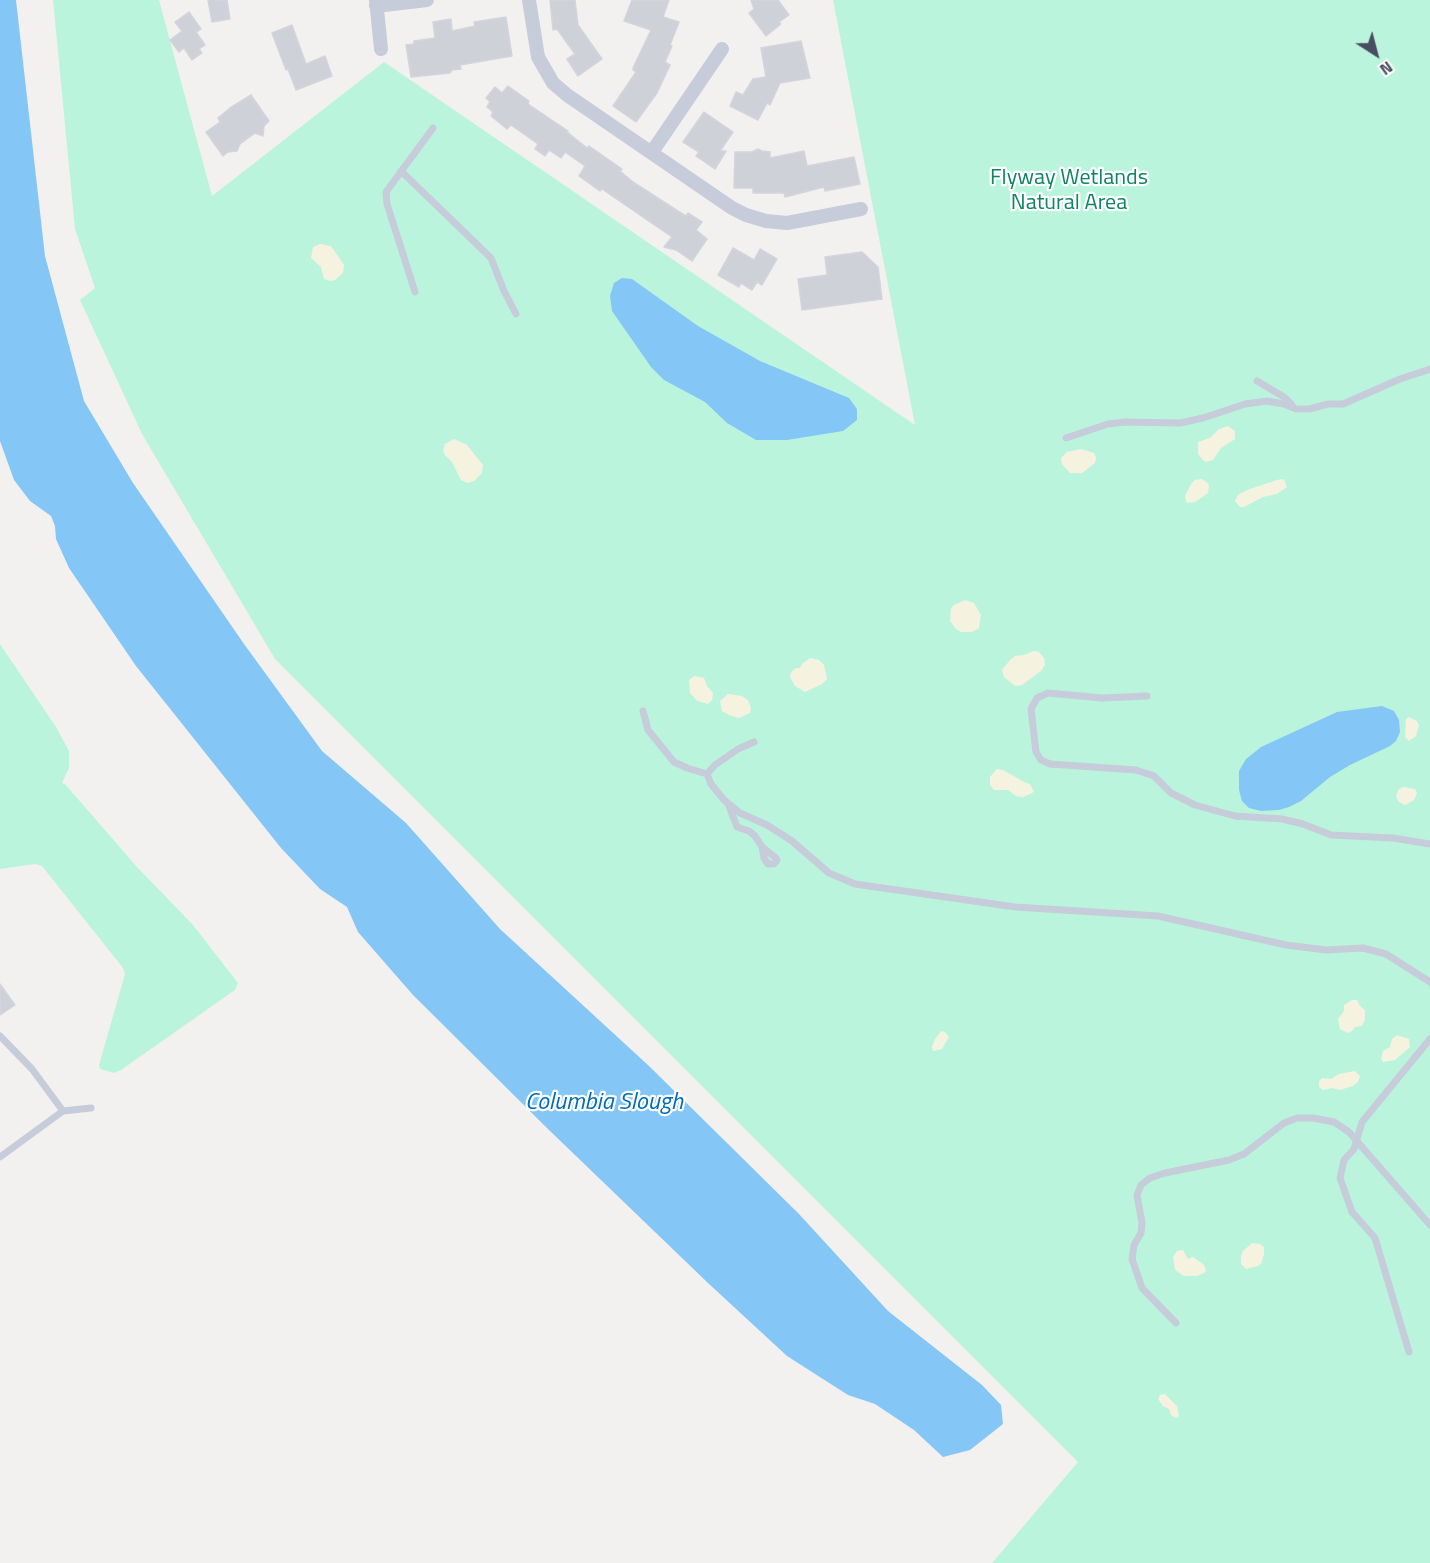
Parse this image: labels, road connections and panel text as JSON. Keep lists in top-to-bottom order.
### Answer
{
  "water": ["Columbia Slough"],
  "parks": ["Flyway Wetlands Natural Area"],
  "north": "bottom right"
}
